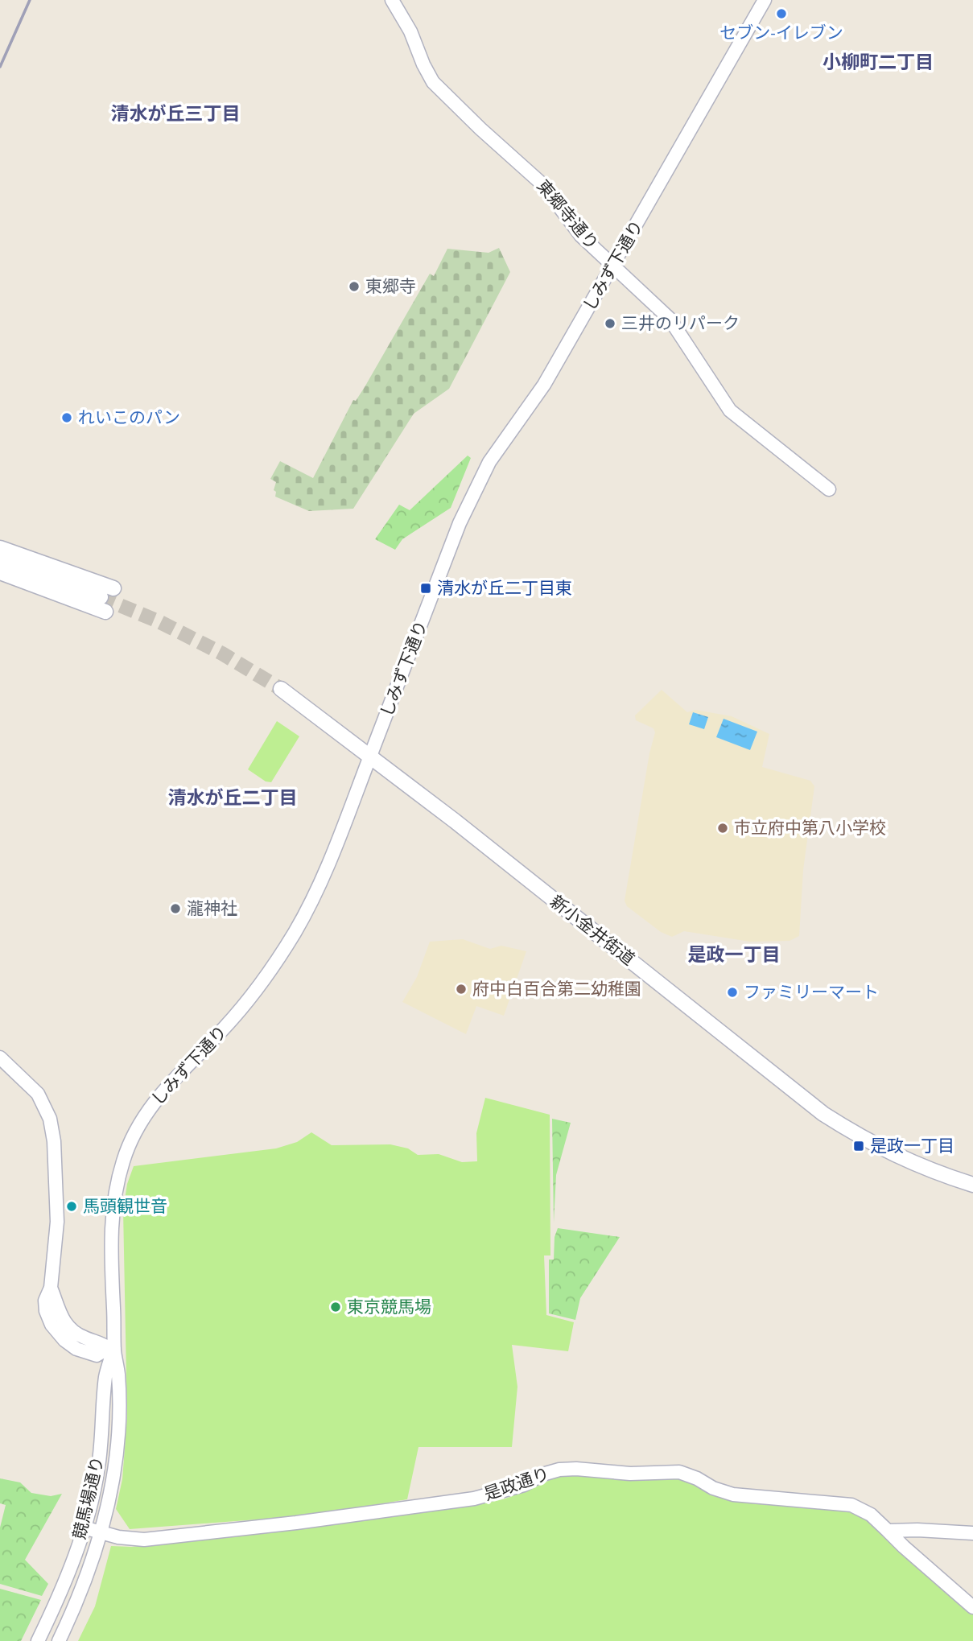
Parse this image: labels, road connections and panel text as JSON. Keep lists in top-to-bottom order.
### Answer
{
  "streets": {
    "main road": ["新小金井街道"],
    "street": [
      "東郷寺通り",
      "しみず下通り",
      "是政通り",
      "競馬場通り"
    ]
  },
  "crossings": [
    ["東郷寺通り", "しみず下通り"],
    ["しみず下通り", "新小金井街道"],
    ["しみず下通り", "競馬場通り"],
    ["是政通り", "競馬場通り"]
  ],
  "districts": [
    "小柳町二丁目",
    "清水が丘三丁目",
    "清水が丘二丁目",
    "是政一丁目"
  ],
  "places": {
    "other": [
      "セブン-イレブン",
      "東郷寺",
      "三井のリパーク",
      "れいこのパン",
      "市立府中第八小学校",
      "瀧神社",
      "府中白百合第二幼稚園",
      "ファミリーマート",
      "馬頭観世音",
      "東京競馬場"
    ],
    "transit": ["清水が丘二丁目東", "是政一丁目"]
  }
}
